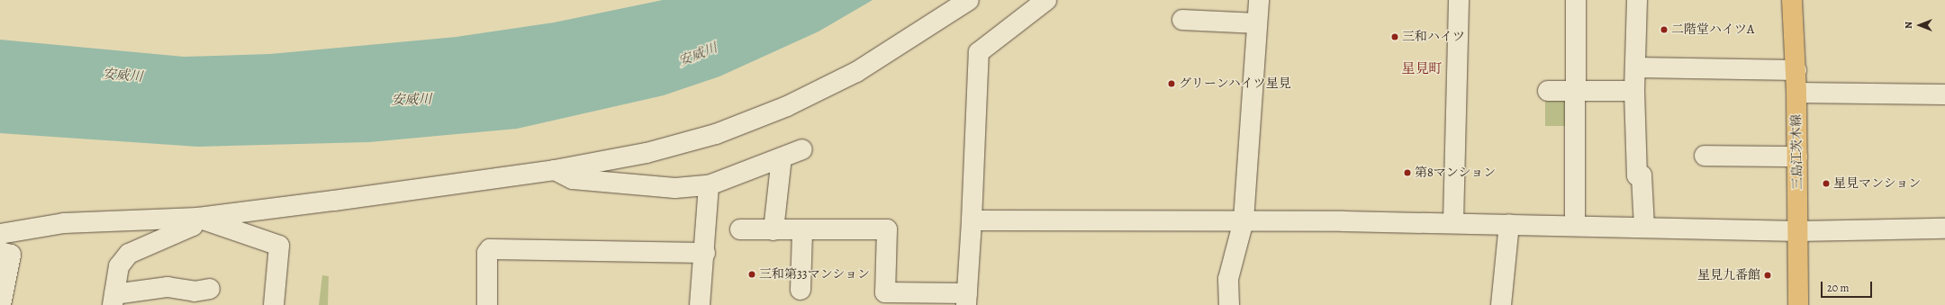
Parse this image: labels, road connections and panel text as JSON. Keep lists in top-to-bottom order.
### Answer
{
  "streets": {
    "main road": ["三島江茨木線"]
  },
  "districts": ["星見町"],
  "water": ["安威川"],
  "places": [
    "二階堂ハイツA",
    "三和ハイツ",
    "グリーンハイツ星見",
    "第8マンション",
    "星見マンション",
    "三和第33マンション",
    "星見九番館"
  ],
  "scale_bar": "20 m",
  "north": "left"
}
